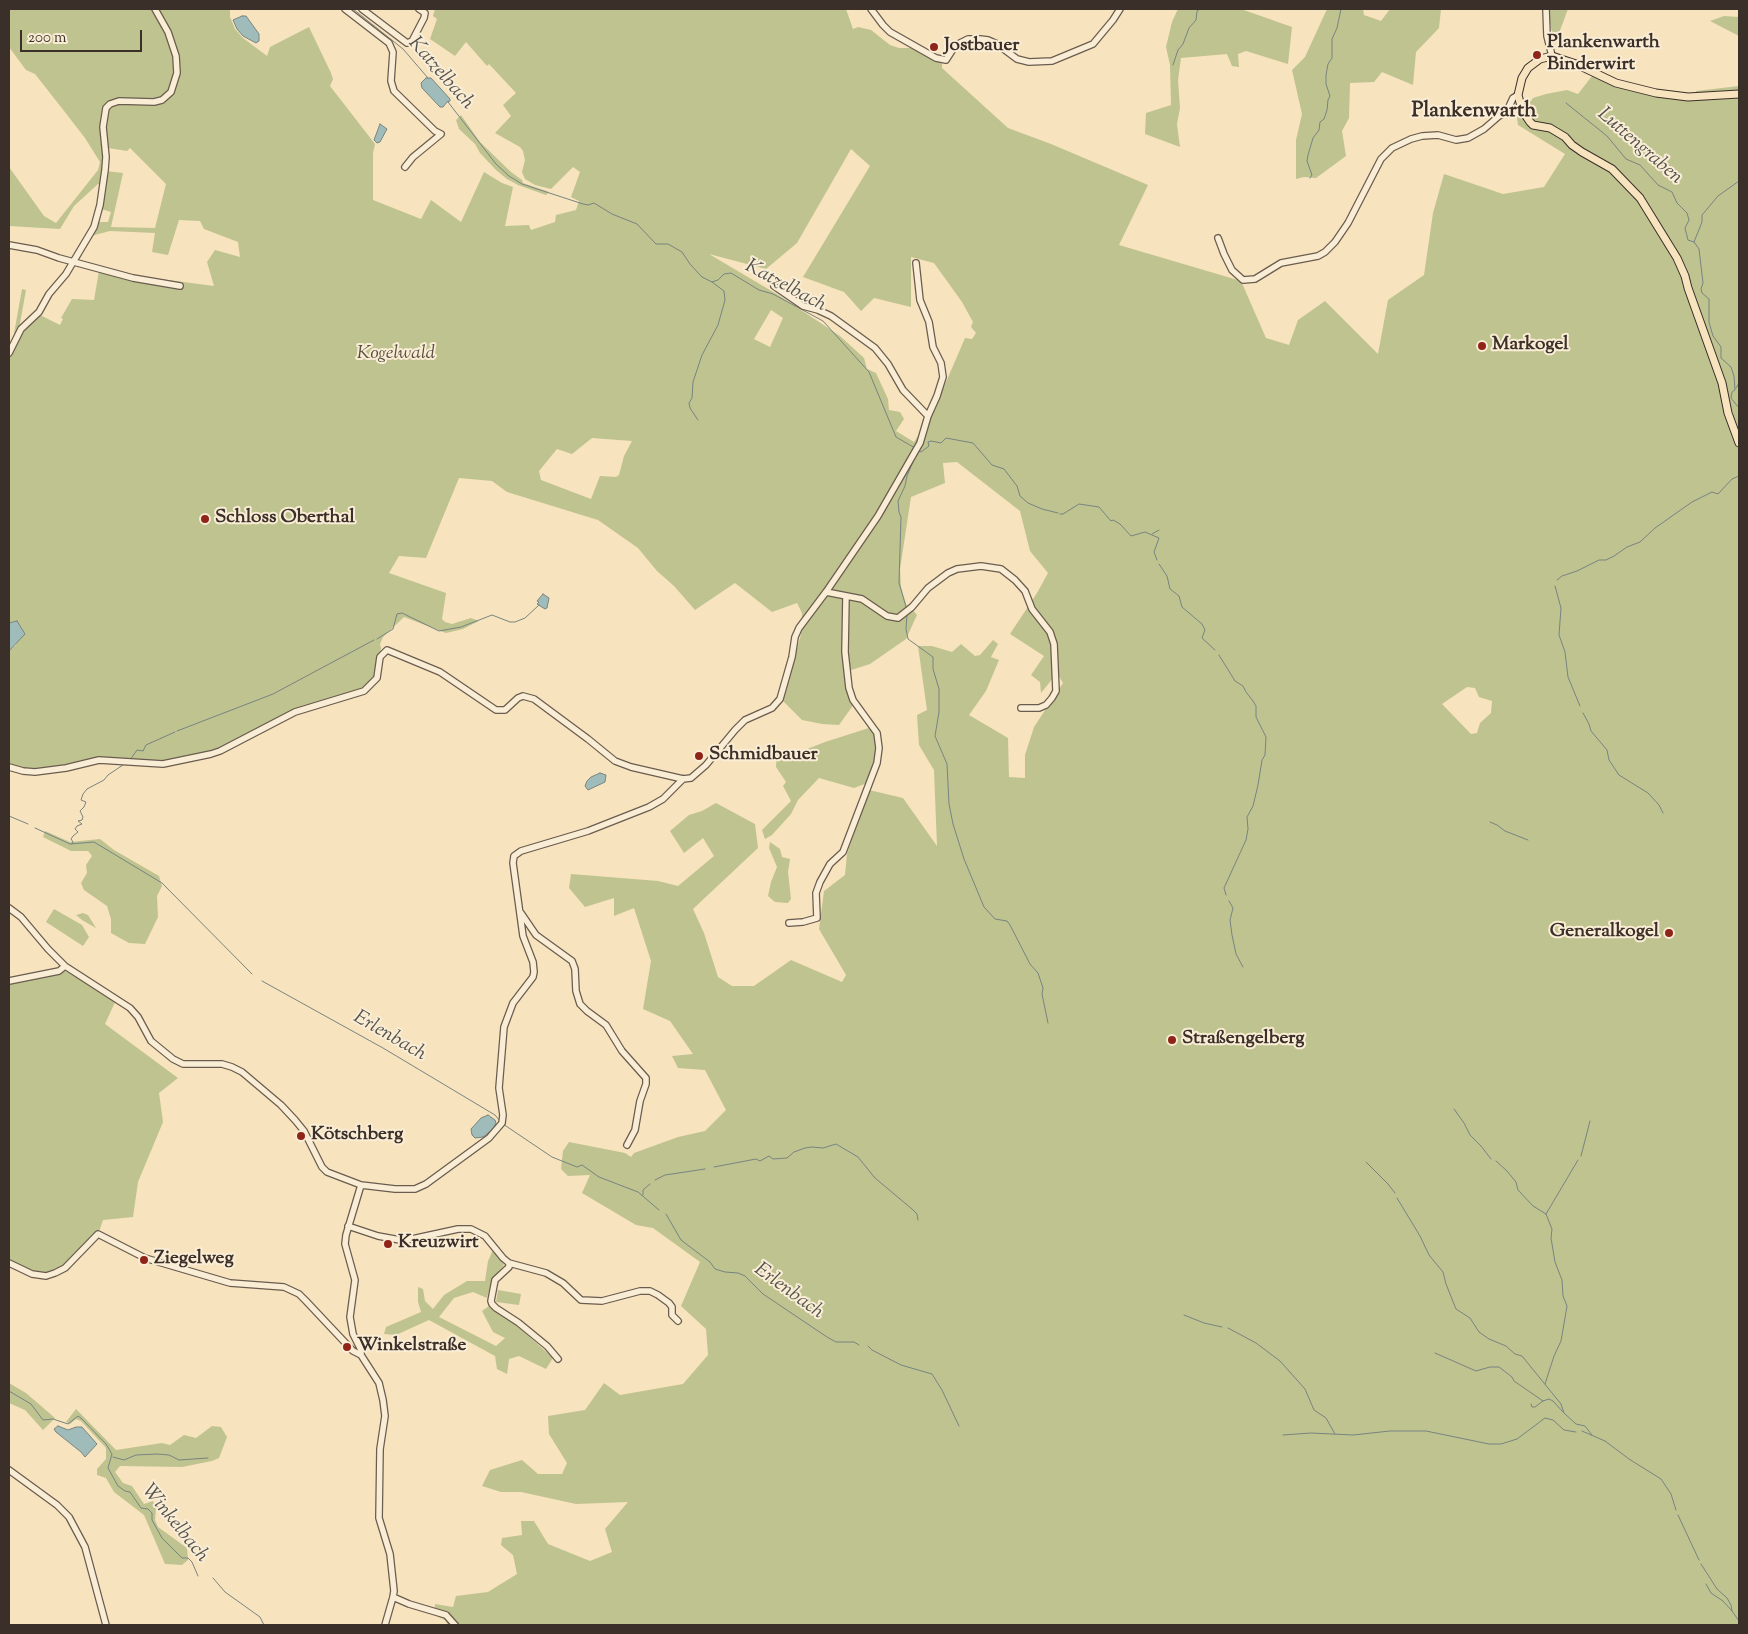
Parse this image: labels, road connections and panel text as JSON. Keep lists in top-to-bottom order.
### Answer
{
  "districts": ["Plankenwarth"],
  "water": [
    "Katzelbach",
    "Luttengraben",
    "Erlenbach",
    "Winkelbach"
  ],
  "parks": ["Kogelwald"],
  "places": [
    "Jostbauer",
    "Plankenwarth Binderwirt",
    "Markogel",
    "Schloss Oberthal",
    "Schmidbauer",
    "Generalkogel",
    "Straßengelberg",
    "Kötschberg",
    "Kreuzwirt",
    "Ziegelweg",
    "Winkelstraße"
  ],
  "scale_bar": "200 m"
}
